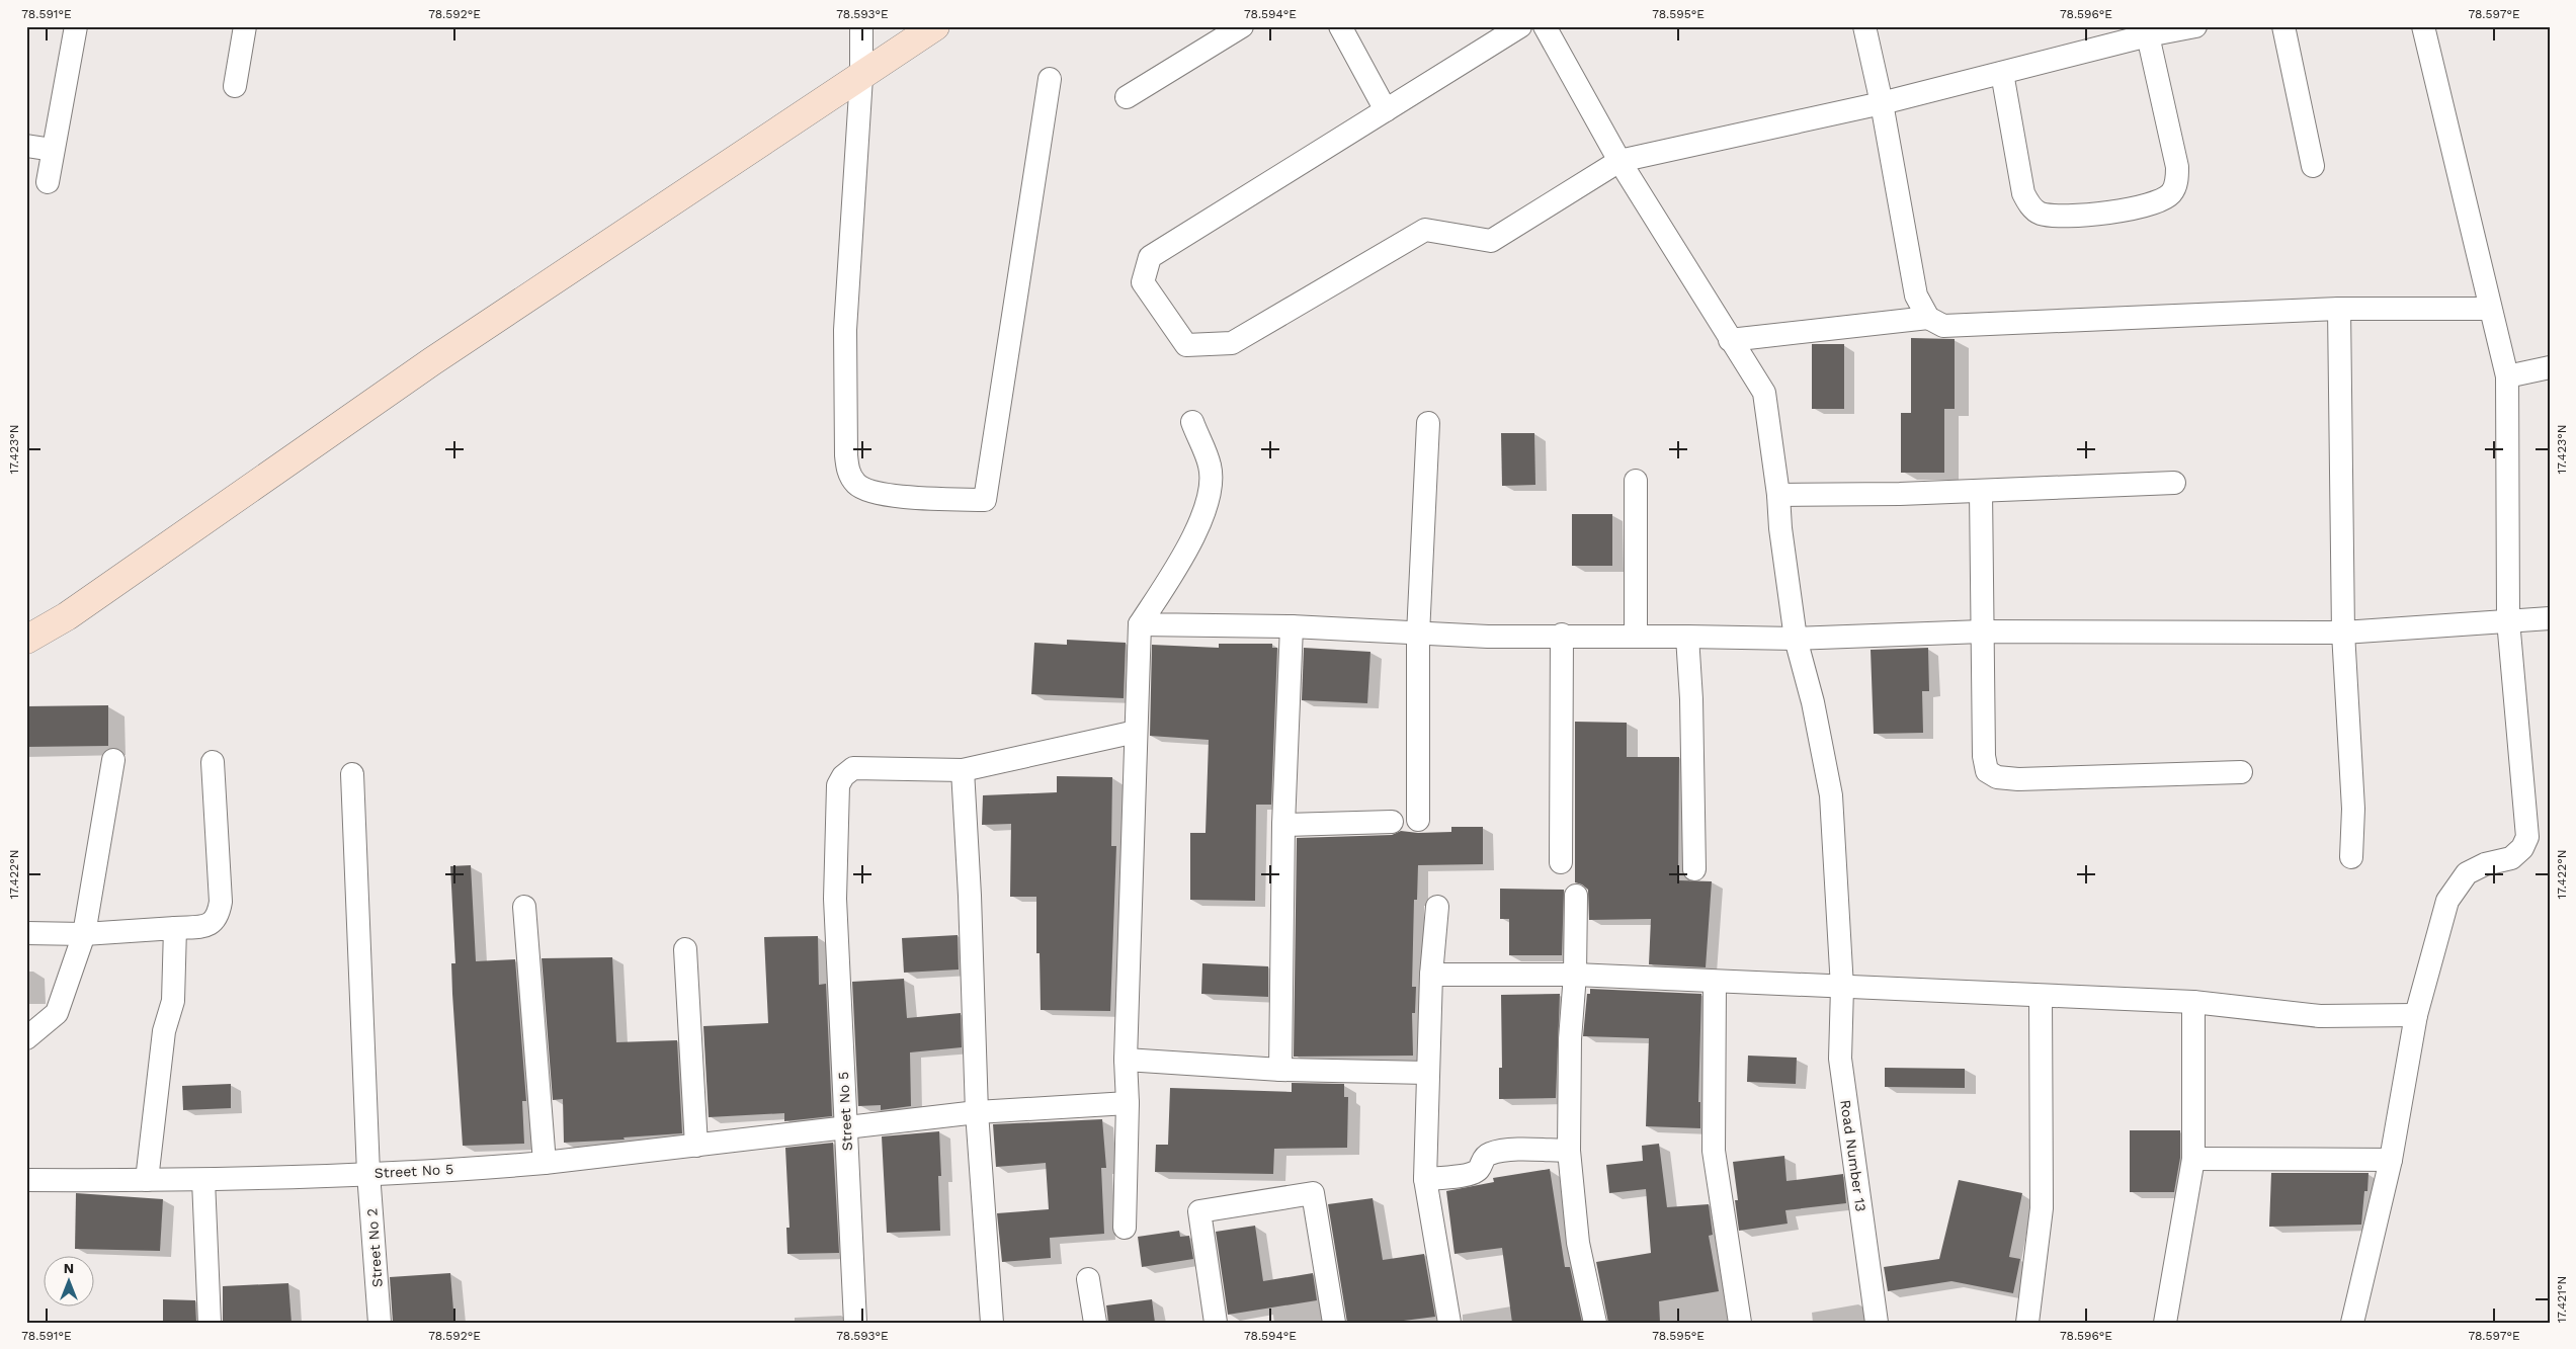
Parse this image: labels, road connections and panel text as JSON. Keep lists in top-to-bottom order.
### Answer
{
  "streets": {
    "street": ["Street No 5", "Road Number 13", "Street No 2"]
  },
  "crossings": [
    ["Street No 5", "Street No 2"]
  ],
  "north": "top",
  "coordinates": [
    "78.591°E",
    "78.592°E",
    "78.593°E",
    "78.594°E",
    "78.595°E",
    "78.596°E",
    "78.597°E",
    "17.423°N",
    "17.422°N",
    "17.421°N"
  ]
}
